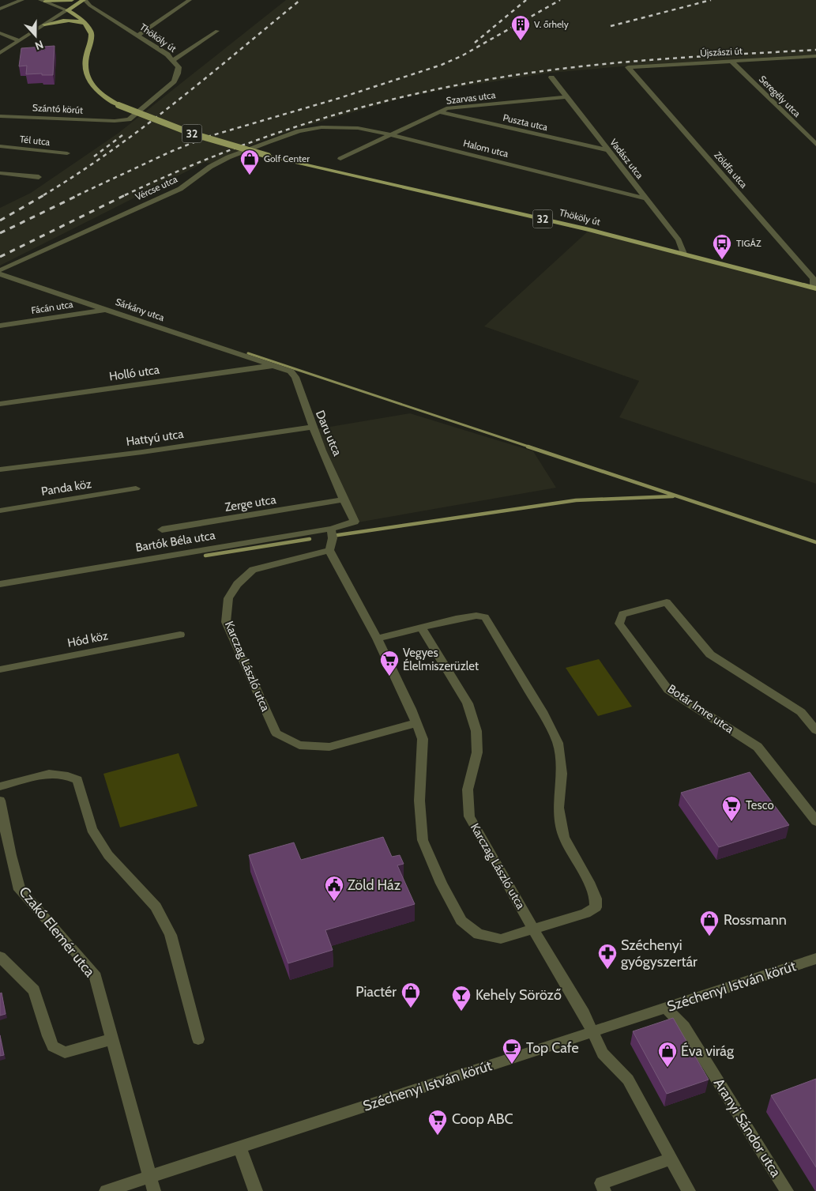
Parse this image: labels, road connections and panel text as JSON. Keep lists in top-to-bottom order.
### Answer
{
  "streets": {
    "main road": ["Thököly út", "32"],
    "street": [
      "Újszászi út",
      "Seregély utca",
      "Szarvas utca",
      "Szántó körút",
      "Puszta utca",
      "Tél utca",
      "Halom utca",
      "Vadász utca",
      "Zöldfa utca",
      "Vércse utca",
      "Fácán utca",
      "Sárkány utca",
      "Holló utca",
      "Daru utca",
      "Hattyú utca",
      "Panda köz",
      "Zerge utca",
      "Bartók Béla utca",
      "Hód köz",
      "Karczag László utca",
      "Botár Imre utca",
      "Czakó Elemér utca",
      "Széchenyi István körút",
      "Aranyi Sándor utca"
    ]
  },
  "crossings": [
    ["Thököly út", "Szántó körút"],
    ["Thököly út", "Vadász utca"],
    ["Thököly út", "Zöldfa utca"],
    ["Újszászi út", "Seregély utca"],
    ["Újszászi út", "Zöldfa utca"],
    ["Szarvas utca", "Puszta utca"],
    ["Szarvas utca", "Halom utca"],
    ["Szarvas utca", "Vadász utca"],
    ["Puszta utca", "Vadász utca"],
    ["Halom utca", "Vadász utca"],
    ["Halom utca", "Vércse utca"],
    ["Fácán utca", "Sárkány utca"],
    ["Sárkány utca", "Holló utca"],
    ["Sárkány utca", "Daru utca"],
    ["Holló utca", "Daru utca"],
    ["Daru utca", "Hattyú utca"],
    ["Daru utca", "Zerge utca"],
    ["Daru utca", "Bartók Béla utca"],
    ["Karczag László utca", "Széchenyi István körút"],
    ["Czakó Elemér utca", "Széchenyi István körút"],
    ["Széchenyi István körút", "Aranyi Sándor utca"]
  ],
  "places": {
    "building": ["V. őrhely"],
    "shop": [
      "Golf Center",
      "Rossmann",
      "Piactér",
      "Éva virág"
    ],
    "bus stop": ["TIGÁZ"],
    "supermarket": ["Vegyes Élelmiszerüzlet", "Tesco", "Coop ABC"],
    "public building": ["Zöld Ház"],
    "pharmacy": ["Széchenyi gyógyszertár"],
    "bar": ["Kehely Söröző"],
    "cafe": ["Top Cafe"]
  },
  "north": "bottom"
}
